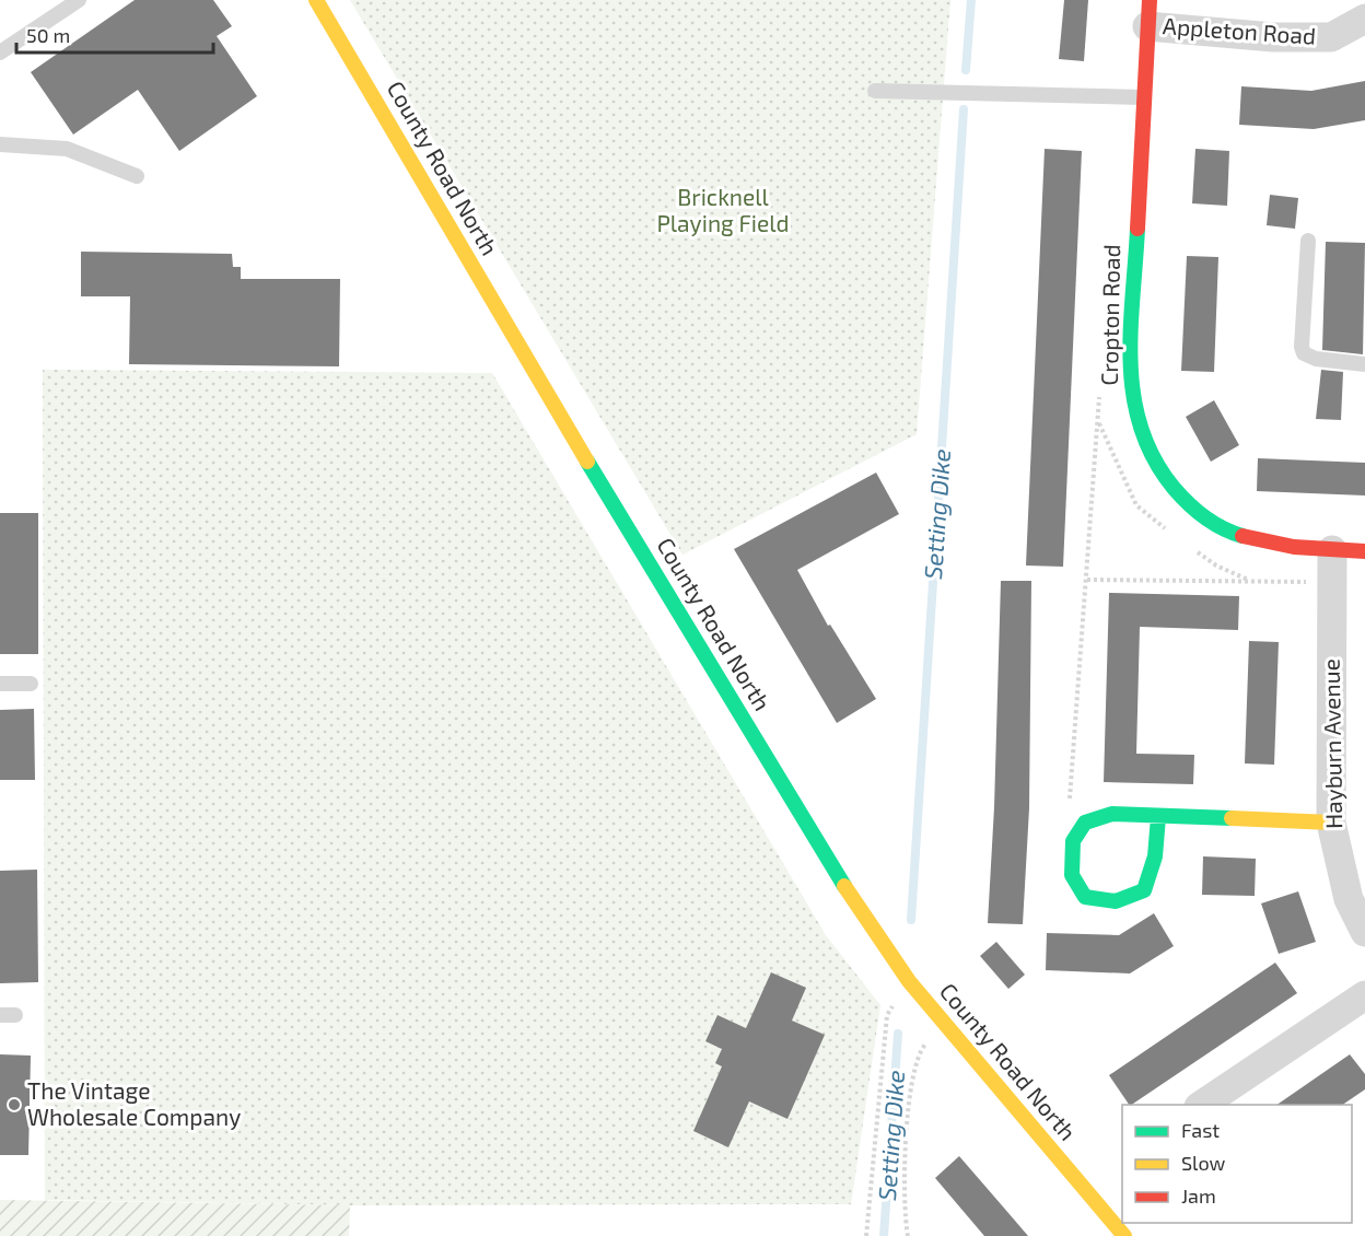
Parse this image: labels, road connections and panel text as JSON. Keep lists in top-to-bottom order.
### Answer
{
  "streets": {
    "street": [
      "Appleton Road",
      "County Road North",
      "Cropton Road",
      "Hayburn Avenue"
    ]
  },
  "crossings": [
    ["Appleton Road", "Cropton Road"],
    ["Cropton Road", "Hayburn Avenue"]
  ],
  "water": ["Setting Dike"],
  "parks": ["Bricknell Playing Field"],
  "places": ["The Vintage Wholesale Company"],
  "legend": ["Fast", "Slow", "Jam"],
  "scale_bar": "50 m"
}
